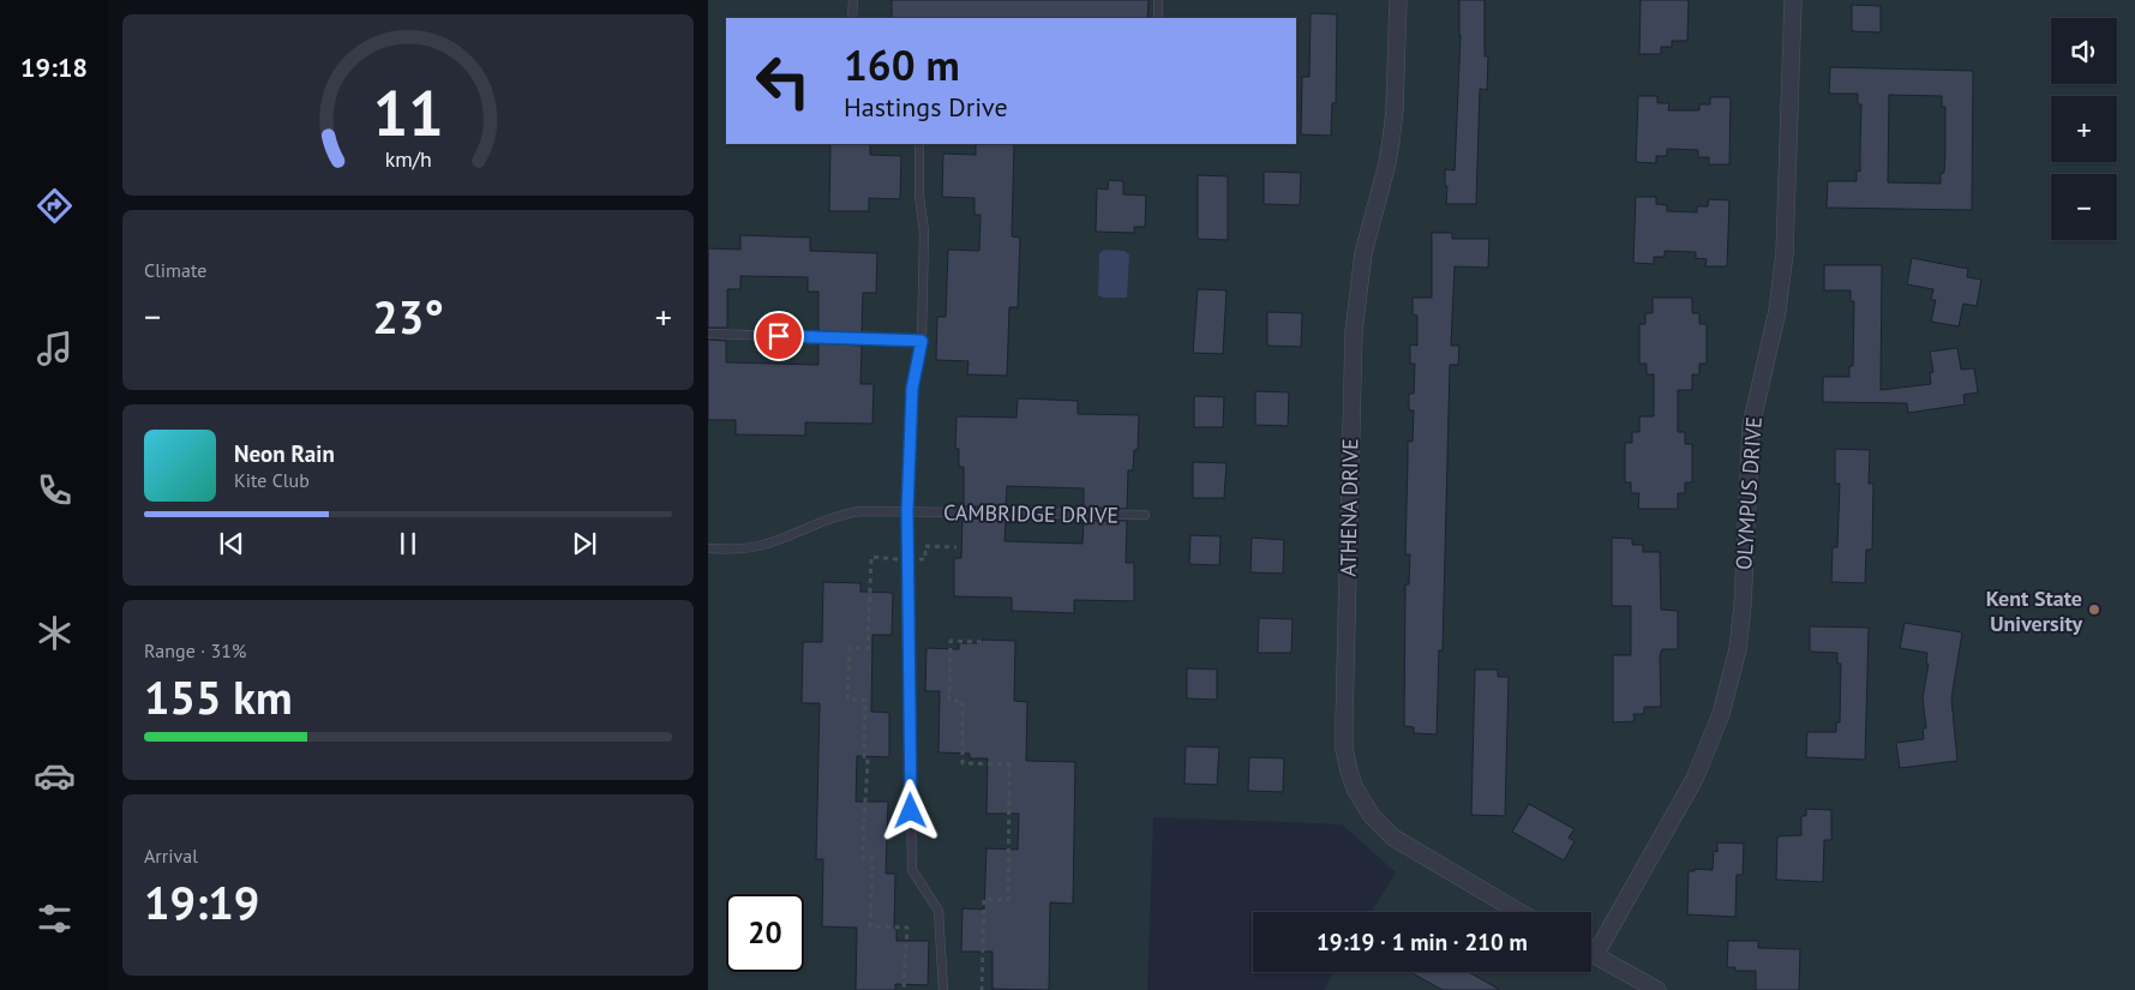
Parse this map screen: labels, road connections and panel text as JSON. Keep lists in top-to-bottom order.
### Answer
{
  "streets": {
    "street": ["OLYMPUS DRIVE", "ATHENA DRIVE"],
    "lane": ["CAMBRIDGE DRIVE"]
  },
  "places": ["Kent State University"],
  "page": {
    "tabs": "19:18",
    "map_buttons": ["+", "−"],
    "turn": ["160 m", "Hastings Drive"],
    "tile": [
      "Climate",
      ["Range · 31%", "155 km"],
      ["Arrival", "19:19"]
    ],
    "heat": ["−", "23°", "+"],
    "song": ["Neon Rain", "Kite Club"],
    "limit": "20",
    "trip": "19:19 · 1 min · 210 m",
    "gauge": ["11", "km/h"]
  }
}
